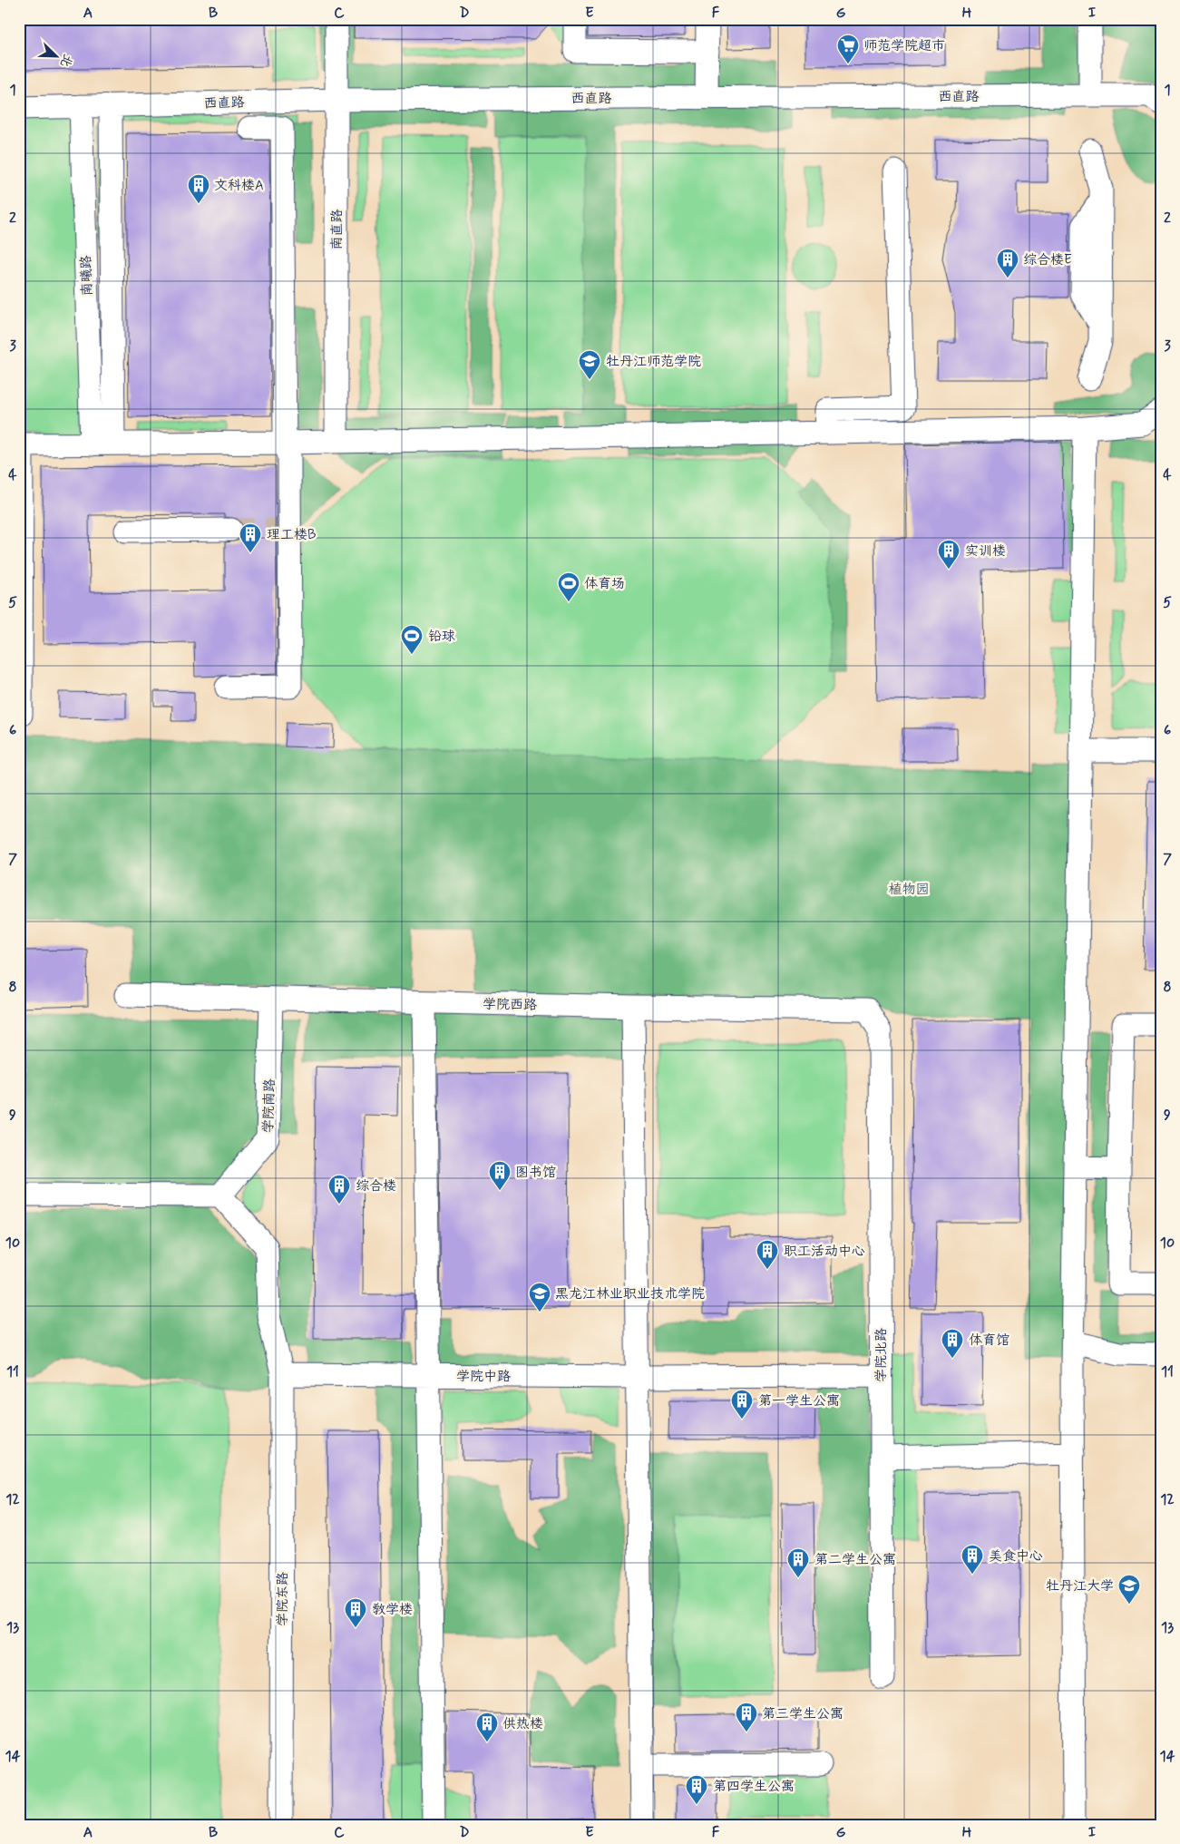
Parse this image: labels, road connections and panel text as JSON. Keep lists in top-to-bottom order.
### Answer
{
  "streets": {
    "street": [
      "西直路",
      "南直路",
      "南曦路",
      "学院西路",
      "学院南路",
      "学院北路",
      "学院中路",
      "学院东路"
    ]
  },
  "crossings": [
    ["西直路", "南直路"],
    ["西直路", "南曦路"],
    ["学院西路", "学院南路"],
    ["学院西路", "学院北路"],
    ["学院北路", "学院中路"],
    ["学院中路", "学院东路"]
  ],
  "parks": ["植物园"],
  "places": {
    "supermarket": ["师范学院超市"],
    "building": [
      "文科楼A",
      "综合楼E",
      "理工楼B",
      "实训楼",
      "图书馆",
      "综合楼",
      "职工活动中心",
      "体育馆",
      "第一学生公寓",
      "美食中心",
      "第二学生公寓",
      "教学楼",
      "第三学生公寓",
      "供热楼",
      "第四学生公寓"
    ],
    "school or university": ["牡丹江师范学院", "黑龙江林业职业技术学院", "牡丹江大学"],
    "sports": ["体育场", "铅球"]
  },
  "north": "bottom right",
  "grid": {
    "columns": [
      "A",
      "B",
      "C",
      "D",
      "E",
      "F",
      "G",
      "H",
      "I"
    ],
    "rows": [
      "1",
      "2",
      "3",
      "4",
      "5",
      "6",
      "7",
      "8",
      "9",
      "10",
      "11",
      "12",
      "13",
      "14"
    ]
  }
}
